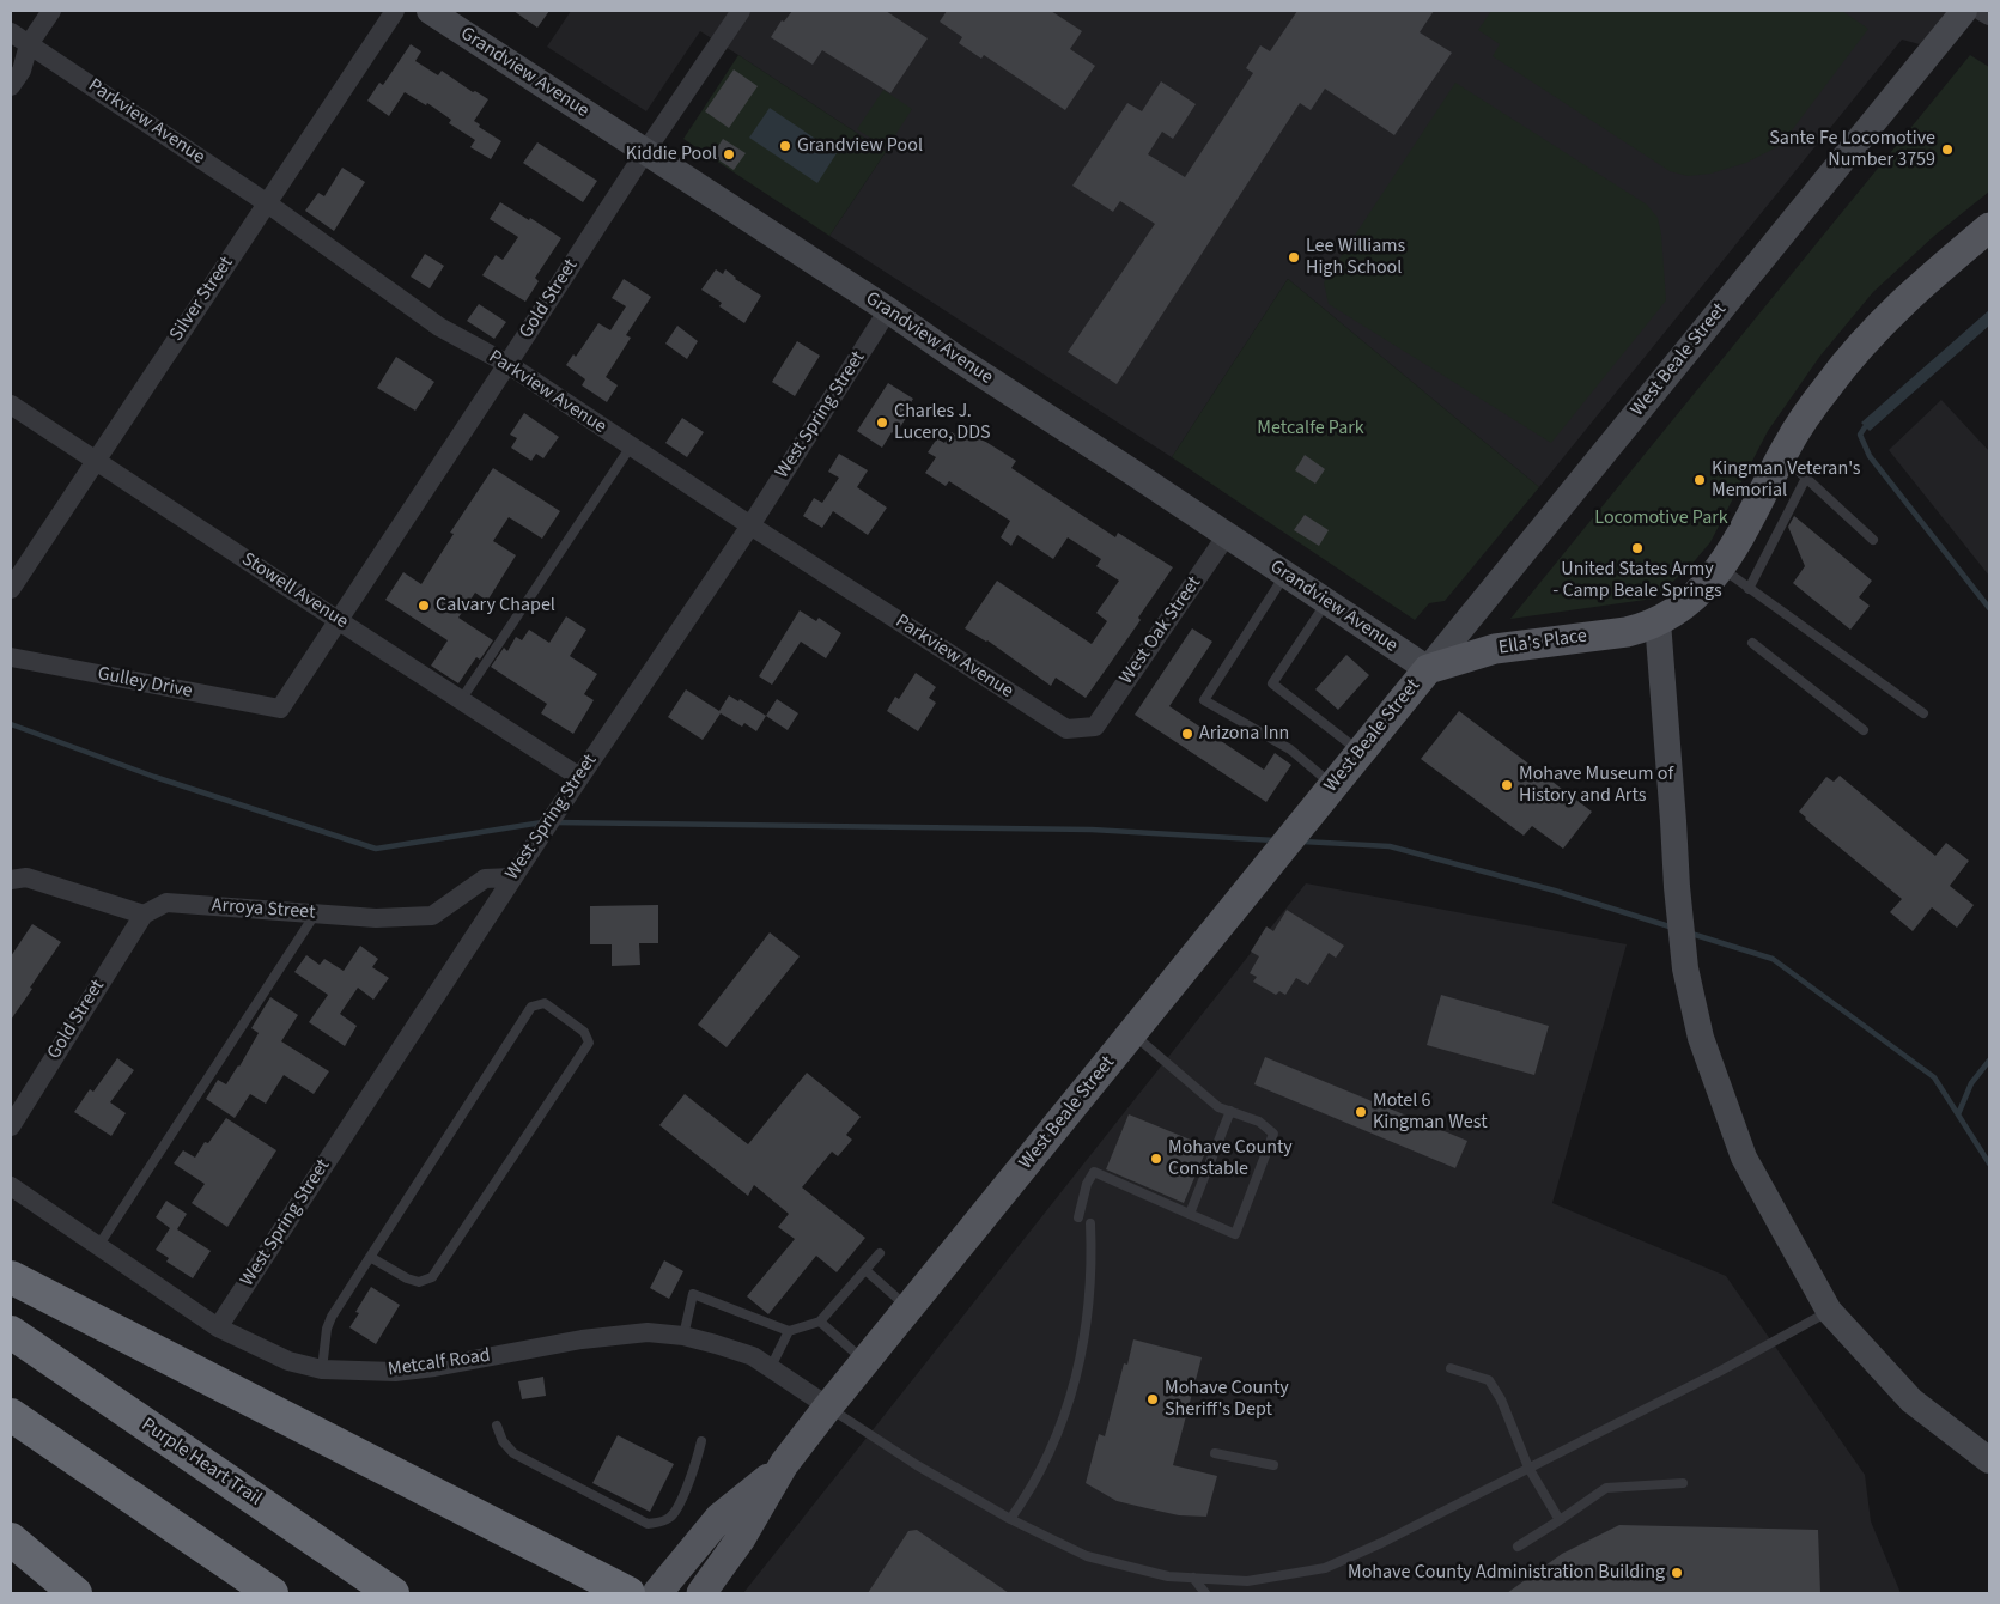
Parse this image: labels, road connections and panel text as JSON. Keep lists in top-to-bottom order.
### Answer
{
  "streets": {
    "highway": ["Purple Heart Trail"],
    "main road": ["Grandview Avenue", "West Beale Street", "Ella's Place"],
    "street": [
      "Parkview Avenue",
      "Silver Street",
      "Gold Street",
      "West Spring Street",
      "Stowell Avenue",
      "West Oak Street",
      "Gulley Drive",
      "Arroya Street",
      "Metcalf Road"
    ]
  },
  "crossings": [
    ["Grandview Avenue", "Gold Street"],
    ["Grandview Avenue", "West Beale Street"],
    ["Grandview Avenue", "West Spring Street"],
    ["Grandview Avenue", "West Oak Street"],
    ["Grandview Avenue", "Ella's Place"],
    ["Parkview Avenue", "Silver Street"],
    ["Parkview Avenue", "Gold Street"],
    ["Parkview Avenue", "West Spring Street"],
    ["Parkview Avenue", "West Oak Street"],
    ["Silver Street", "Stowell Avenue"],
    ["Gold Street", "Stowell Avenue"],
    ["Gold Street", "Gulley Drive"],
    ["Gold Street", "Arroya Street"],
    ["West Beale Street", "Ella's Place"],
    ["West Beale Street", "Metcalf Road"],
    ["West Spring Street", "Stowell Avenue"],
    ["West Spring Street", "Arroya Street"],
    ["West Spring Street", "Metcalf Road"]
  ],
  "parks": ["Metcalfe Park", "Locomotive Park"],
  "places": [
    "Grandview Pool",
    "Sante Fe Locomotive Number 3759",
    "Kiddie Pool",
    "Lee Williams High School",
    "Charles J. Lucero, DDS",
    "Kingman Veteran's Memorial",
    "United States Army - Camp Beale Springs",
    "Calvary Chapel",
    "Arizona Inn",
    "Mohave Museum of History and Arts",
    "Motel 6 Kingman West",
    "Mohave County Constable",
    "Mohave County Sheriff's Dept",
    "Mohave County Administration Building"
  ]
}
